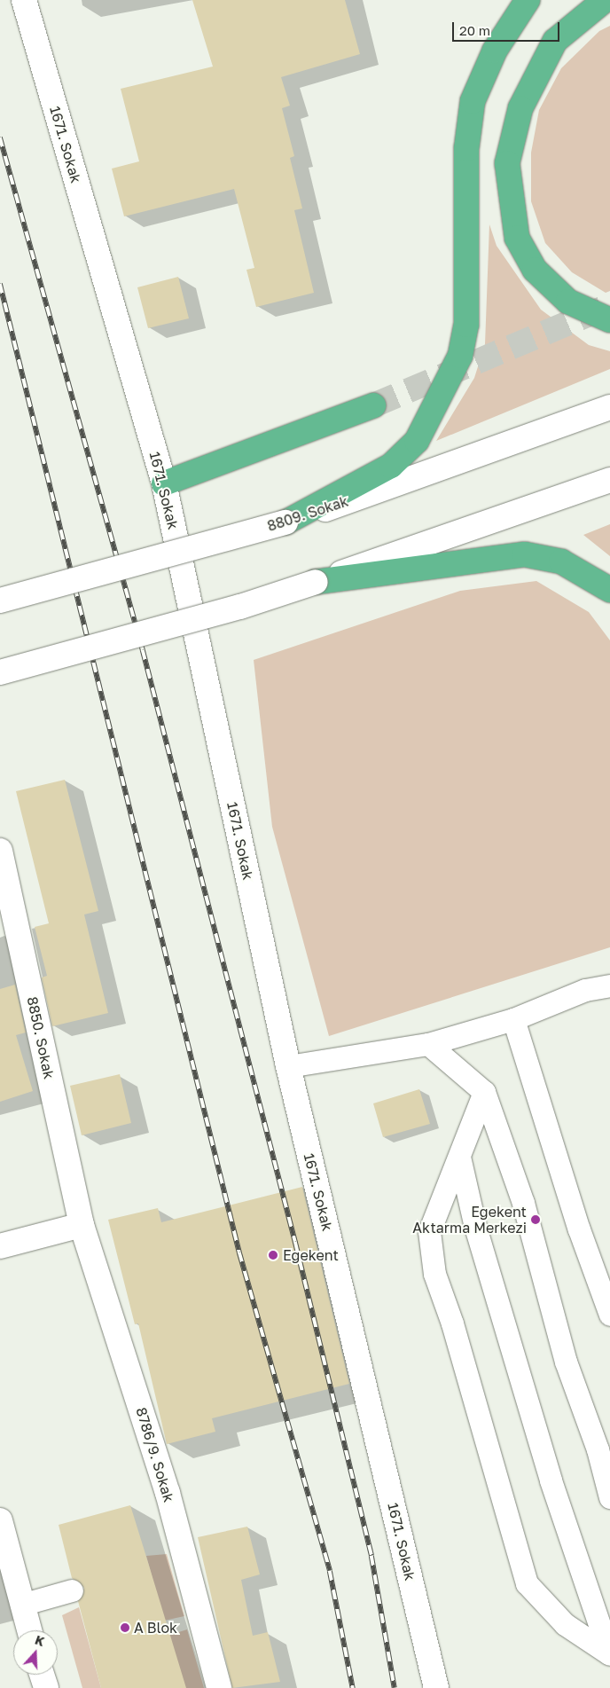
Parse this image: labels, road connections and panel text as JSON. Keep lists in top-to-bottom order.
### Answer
{
  "streets": {
    "street": [
      "1671. Sokak",
      "8809. Sokak",
      "8850. Sokak",
      "8786/9. Sokak"
    ]
  },
  "crossings": [
    ["8850. Sokak", "8786/9. Sokak"]
  ],
  "places": ["Egekent Aktarma Merkezi", "Egekent", "A Blok"],
  "scale_bar": "20 m",
  "north": "top"
}
